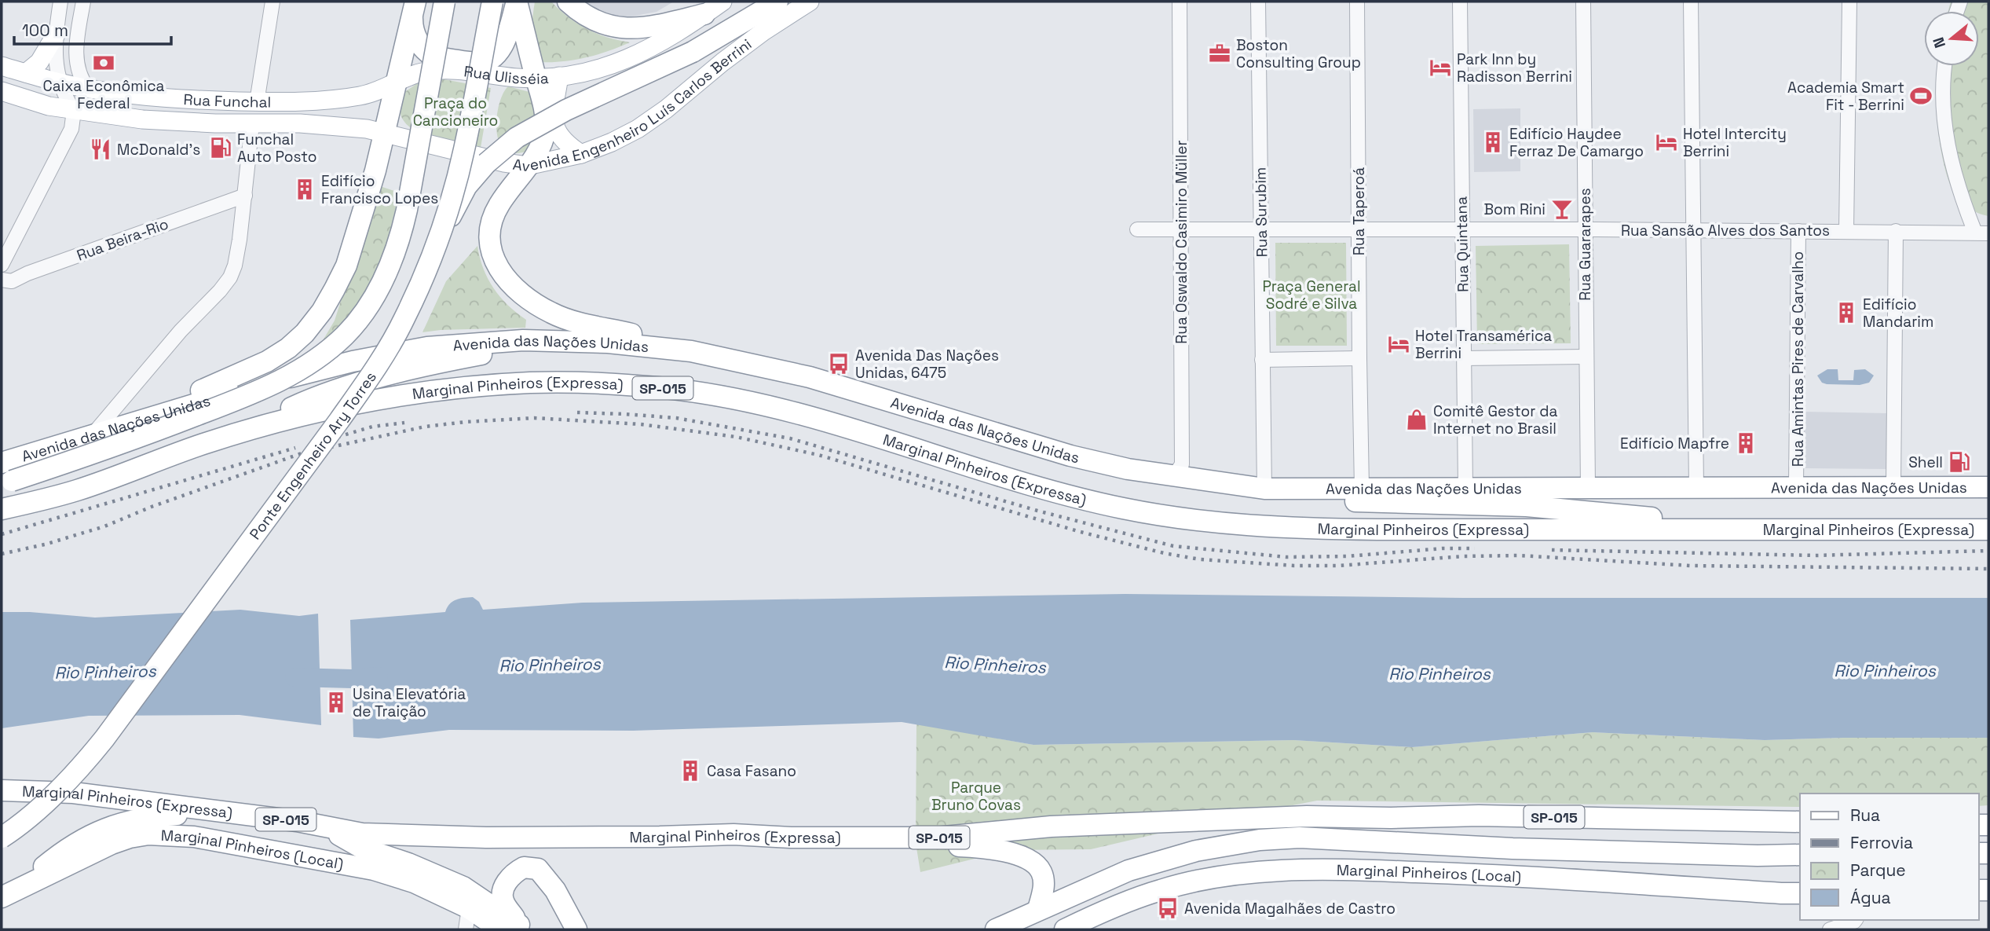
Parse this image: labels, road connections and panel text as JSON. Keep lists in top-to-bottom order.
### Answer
{
  "streets": {
    "highway": [
      "Avenida das Nações Unidas",
      "SP-015",
      "Marginal Pinheiros (Expressa)",
      "Ponte Engenheiro Ary Torres",
      "Marginal Pinheiros (Local)"
    ],
    "main road": ["Rua Ulisséia", "Rua Funchal", "Avenida Engenheiro Luís Carlos Berrini"],
    "street": [
      "Rua Taperoá",
      "Rua Surubim",
      "Rua Sansão Alves dos Santos",
      "Rua Beira-Rio",
      "Rua Oswaldo Casimiro Müller",
      "Rua Quintana",
      "Rua Guararapes",
      "Rua Amintas Pires de Carvalho"
    ]
  },
  "crossings": [
    ["Rua Ulisséia", "Rua Funchal"],
    ["Rua Funchal", "Avenida Engenheiro Luís Carlos Berrini"],
    ["Rua Taperoá", "Rua Sansão Alves dos Santos"],
    ["Rua Taperoá", "Avenida das Nações Unidas"],
    ["Rua Surubim", "Rua Sansão Alves dos Santos"],
    ["Rua Surubim", "Avenida das Nações Unidas"],
    ["Rua Sansão Alves dos Santos", "Rua Oswaldo Casimiro Müller"],
    ["Rua Sansão Alves dos Santos", "Rua Quintana"],
    ["Rua Sansão Alves dos Santos", "Rua Guararapes"],
    ["Rua Sansão Alves dos Santos", "Rua Amintas Pires de Carvalho"],
    ["Rua Oswaldo Casimiro Müller", "Avenida das Nações Unidas"],
    ["Rua Quintana", "Avenida das Nações Unidas"],
    ["Rua Guararapes", "Avenida das Nações Unidas"],
    ["Avenida das Nações Unidas", "Rua Amintas Pires de Carvalho"]
  ],
  "water": ["Rio Pinheiros"],
  "parks": ["Praça do Cancioneiro", "Praça General Sodré e Silva", "Parque Bruno Covas"],
  "places": {
    "office": ["Boston Consulting Group"],
    "bank": ["Caixa Econômica Federal"],
    "hotel": ["Park Inn by Radisson Berrini", "Hotel Intercity Berrini", "Hotel Transamérica Berrini"],
    "sports": ["Academia Smart Fit - Berrini"],
    "building": [
      "Edifício Haydee Ferraz De Camargo",
      "Edifício Francisco Lopes",
      "Edifício Mandarim",
      "Edifício Mapfre",
      "Usina Elevatória de Traição",
      "Casa Fasano"
    ],
    "fuel station": ["Funchal Auto Posto", "Shell"],
    "restaurant": ["McDonald's"],
    "bar": ["Bom Rini"],
    "bus stop": ["Avenida Das Nações Unidas, 6475", "Avenida Magalhães de Castro"],
    "shop": ["Comitê Gestor da Internet no Brasil"]
  },
  "legend": [
    "Rua",
    "Ferrovia",
    "Parque",
    "Água"
  ],
  "scale_bar": "100 m",
  "north": "left"
}
